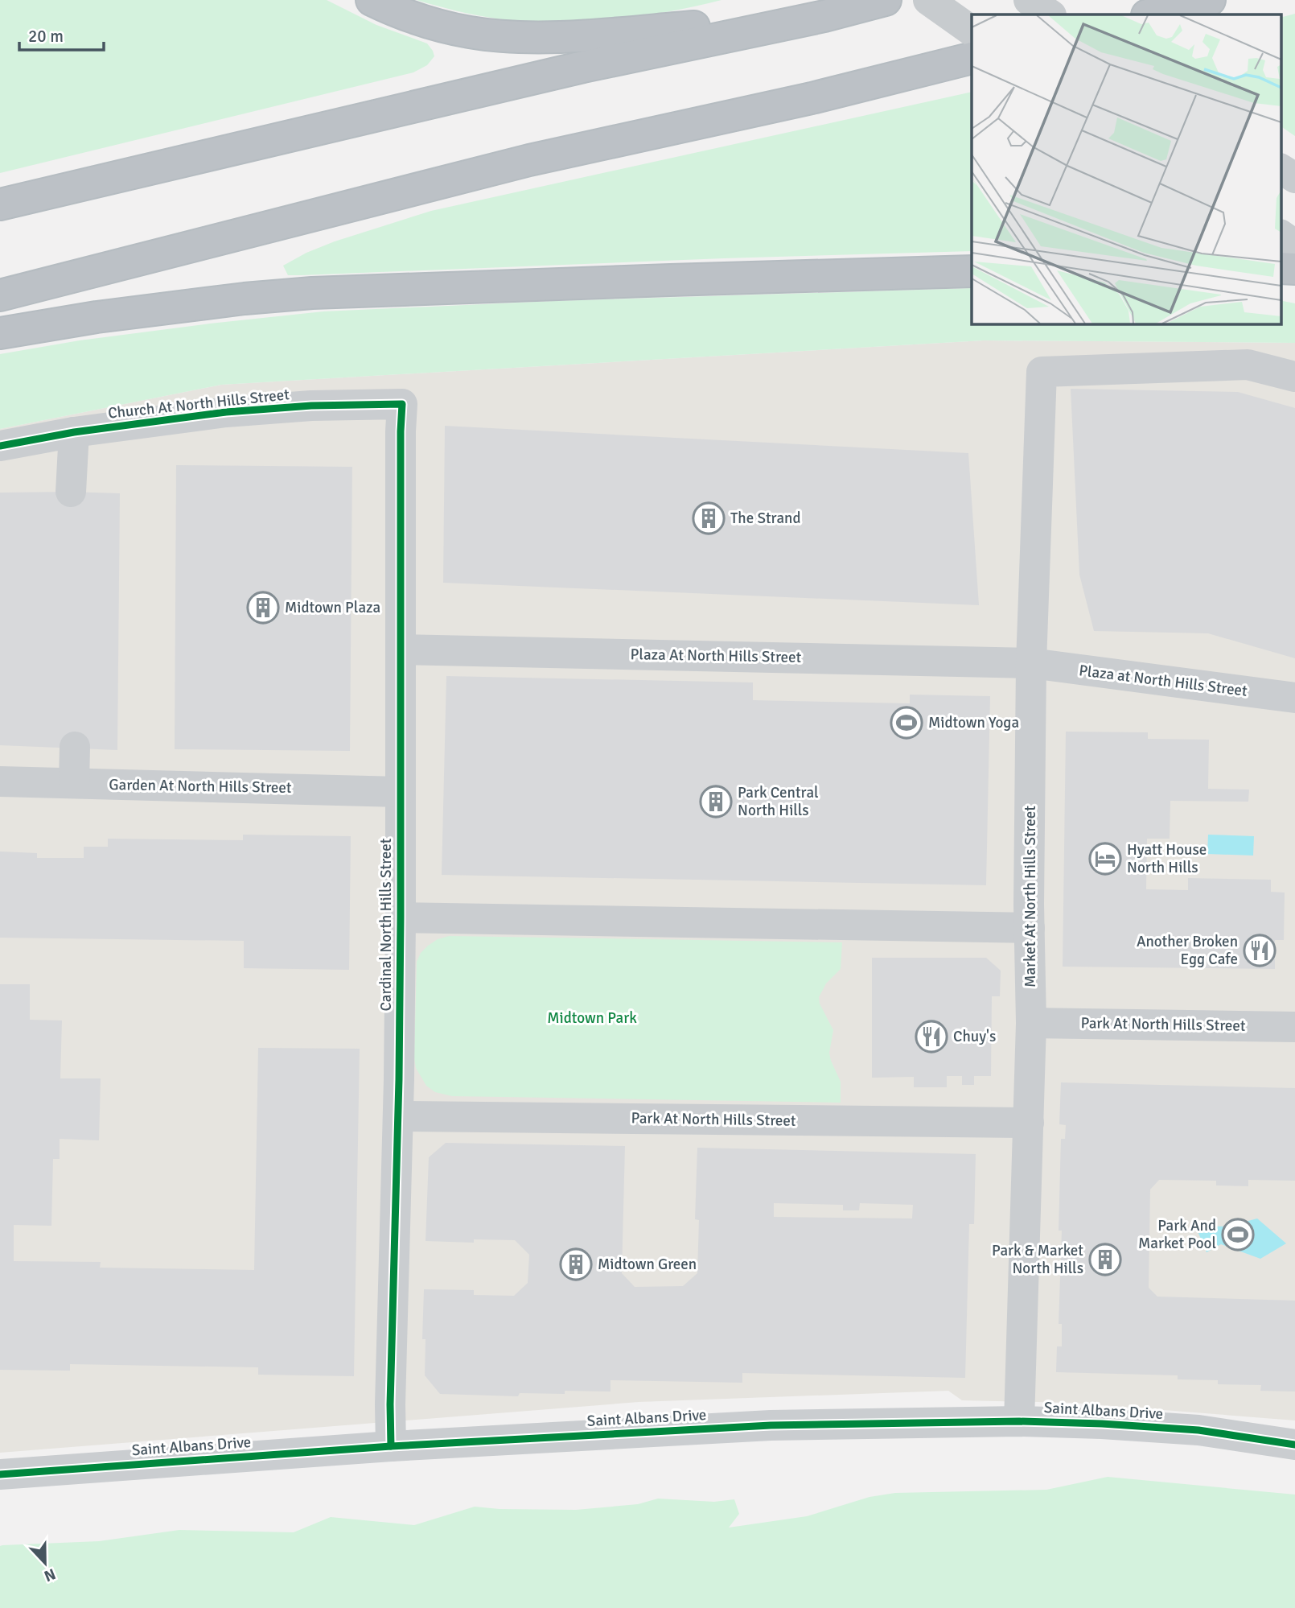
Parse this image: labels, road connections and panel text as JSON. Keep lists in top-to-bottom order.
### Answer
{
  "streets": {
    "street": [
      "Church At North Hills Street",
      "Plaza At North Hills Street",
      "Plaza at North Hills Street",
      "Garden At North Hills Street",
      "Market At North Hills Street",
      "Cardinal North Hills Street",
      "Park At North Hills Street",
      "Saint Albans Drive"
    ]
  },
  "crossings": [
    ["Church At North Hills Street", "Cardinal North Hills Street"],
    ["Plaza At North Hills Street", "Plaza at North Hills Street"],
    ["Plaza At North Hills Street", "Market At North Hills Street"],
    ["Plaza At North Hills Street", "Cardinal North Hills Street"],
    ["Plaza at North Hills Street", "Market At North Hills Street"],
    ["Garden At North Hills Street", "Cardinal North Hills Street"],
    ["Market At North Hills Street", "Park At North Hills Street"],
    ["Market At North Hills Street", "Saint Albans Drive"],
    ["Cardinal North Hills Street", "Park At North Hills Street"],
    ["Cardinal North Hills Street", "Saint Albans Drive"]
  ],
  "parks": ["Midtown Park"],
  "places": {
    "building": [
      "The Strand",
      "Midtown Plaza",
      "Park Central North Hills",
      "Park & Market North Hills",
      "Midtown Green"
    ],
    "sports": ["Midtown Yoga", "Park And Market Pool"],
    "hotel": ["Hyatt House North Hills"],
    "restaurant": ["Another Broken Egg Cafe", "Chuy's"]
  },
  "scale_bar": "20 m",
  "north": "bottom"
}
